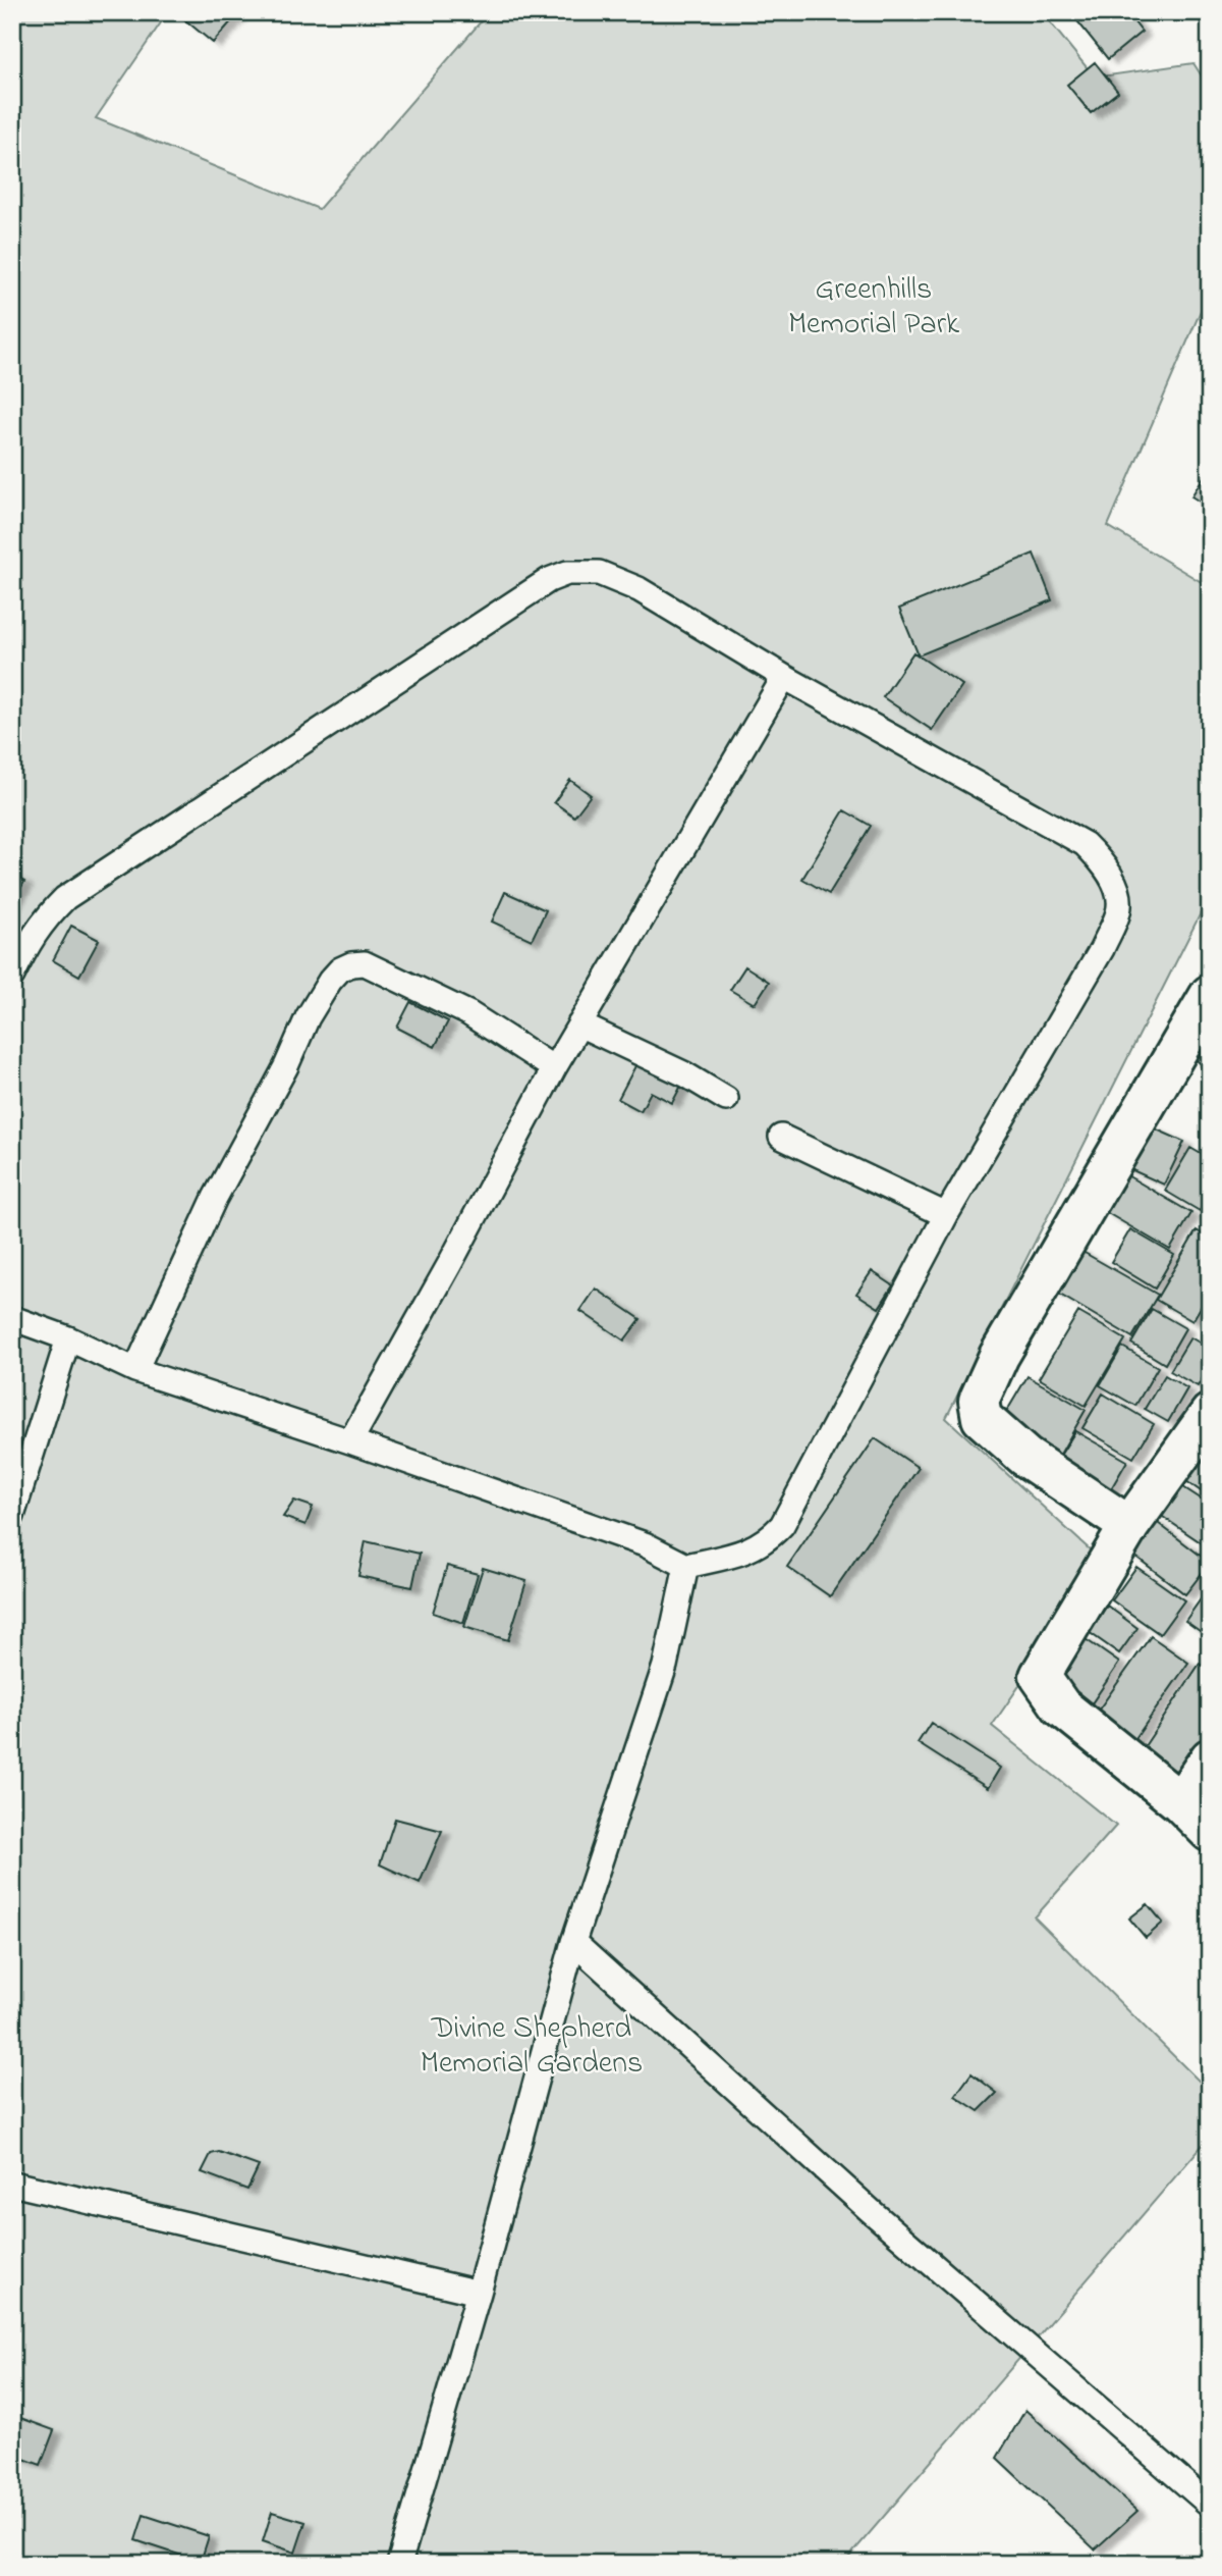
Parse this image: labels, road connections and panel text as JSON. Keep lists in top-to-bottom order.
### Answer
{
  "parks": ["Greenhills Memorial Park", "Divine Shepherd Memorial Gardens"]
}
